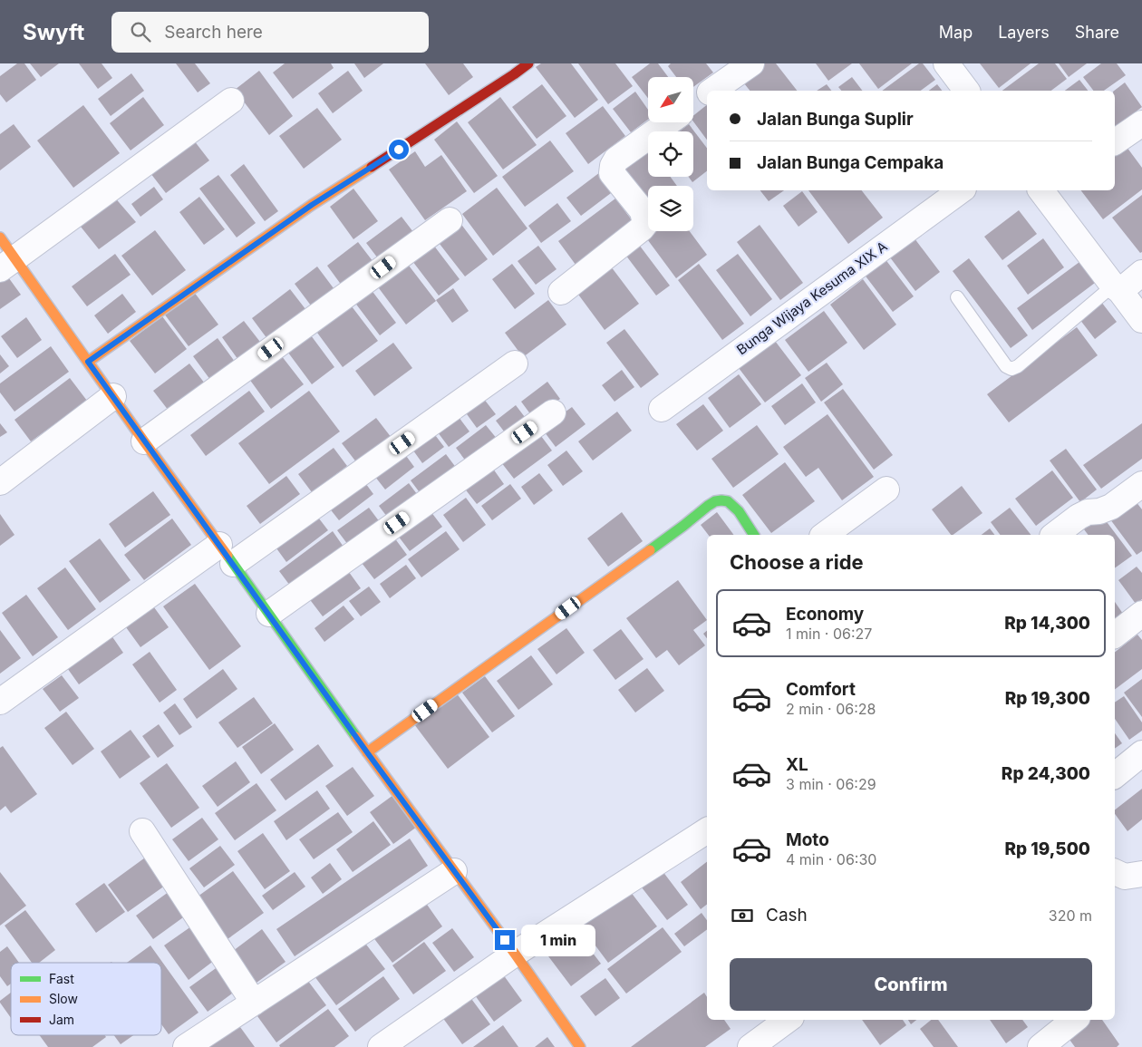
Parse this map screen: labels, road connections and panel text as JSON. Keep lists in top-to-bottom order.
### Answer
{
  "streets": {
    "street": ["Bunga Wijaya Kesuma XIX A"]
  },
  "legend": ["Fast", "Slow", "Jam"],
  "north": "bottom left",
  "page": {
    "header": "Swyft",
    "search": "Search here",
    "nav": ["Map", "Layers", "Share"],
    "banner": ["Jalan Bunga Suplir", "Jalan Bunga Cempaka"],
    "heading": "Choose a ride",
    "list": [
      {
        "name": "Economy",
        "note": "1 min · 06:27",
        "value": "Rp 14,300"
      },
      {
        "name": "Comfort",
        "note": "2 min · 06:28",
        "value": "Rp 19,300"
      },
      {
        "name": "XL",
        "note": "3 min · 06:29",
        "value": "Rp 24,300"
      },
      {
        "name": "Moto",
        "note": "4 min · 06:30",
        "value": "Rp 19,500"
      }
    ],
    "pay": ["Cash", "320 m"],
    "bubble": "1 min",
    "buttons": "Confirm"
  }
}
